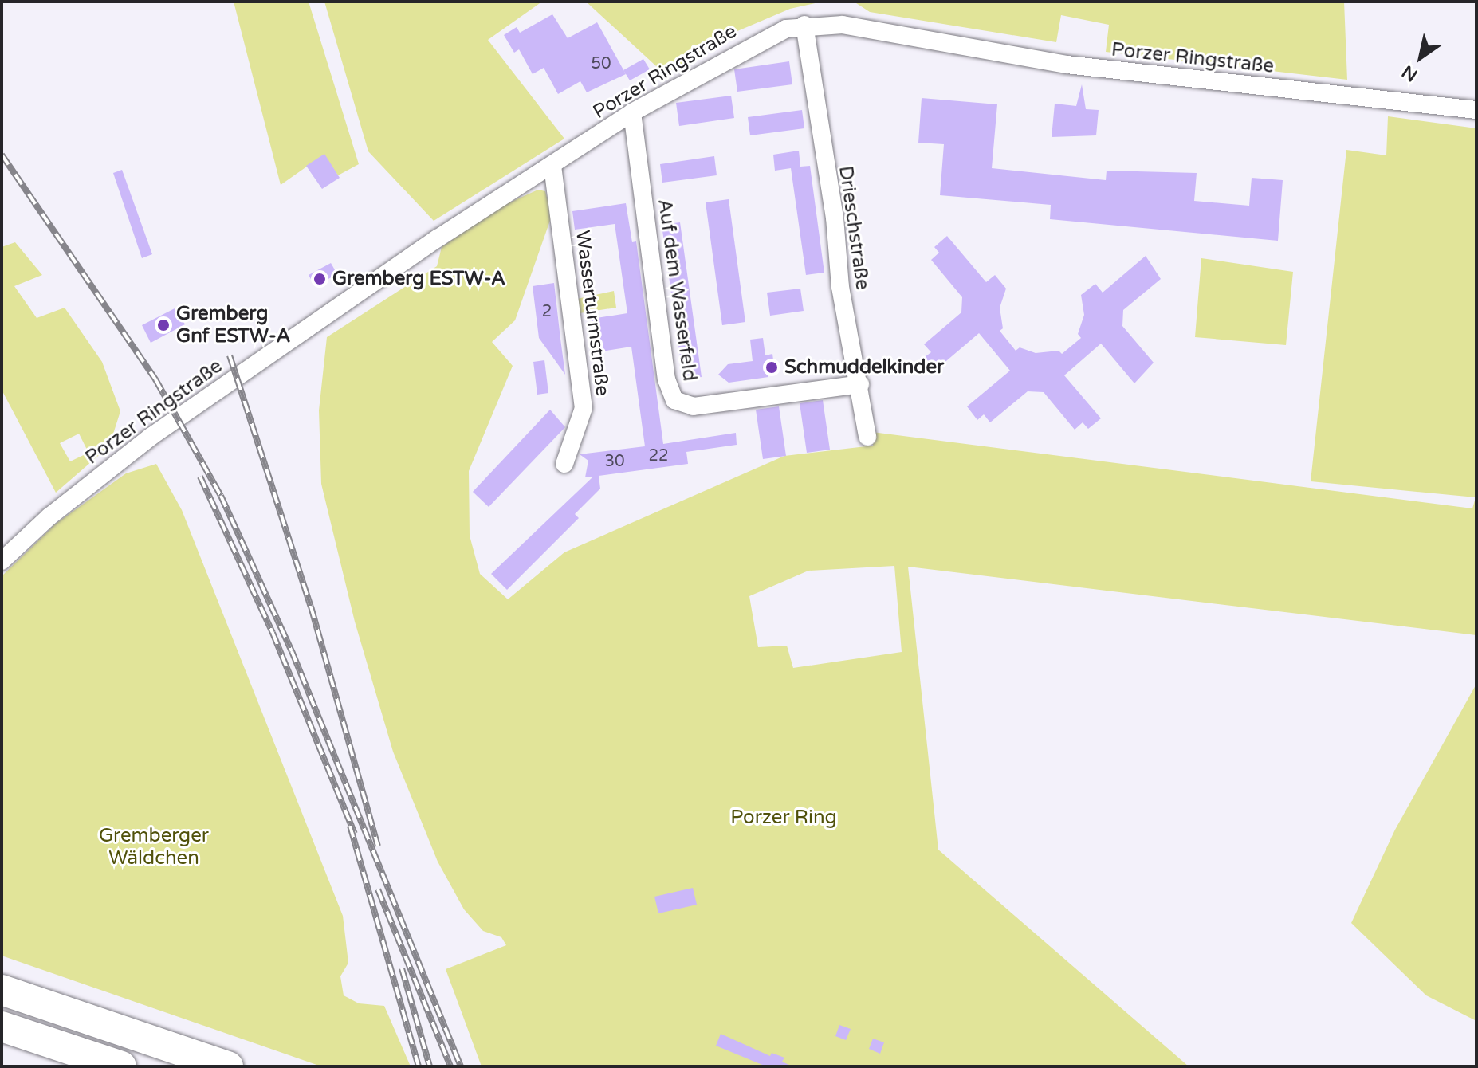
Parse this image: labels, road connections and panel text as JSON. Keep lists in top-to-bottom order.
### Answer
{
  "streets": {
    "street": [
      "Porzer Ringstraße",
      "Drieschstraße",
      "Auf dem Wasserfeld",
      "Wasserturmstraße"
    ]
  },
  "crossings": [
    ["Porzer Ringstraße", "Drieschstraße"],
    ["Porzer Ringstraße", "Auf dem Wasserfeld"],
    ["Porzer Ringstraße", "Wasserturmstraße"],
    ["Drieschstraße", "Auf dem Wasserfeld"]
  ],
  "parks": ["Porzer Ring", "Gremberger Wäldchen"],
  "places": ["Gremberg ESTW-A", "Gremberg Gnf ESTW-A", "Schmuddelkinder"],
  "house_numbers": [
    "50",
    "2",
    "22",
    "30"
  ],
  "north": "bottom left"
}
